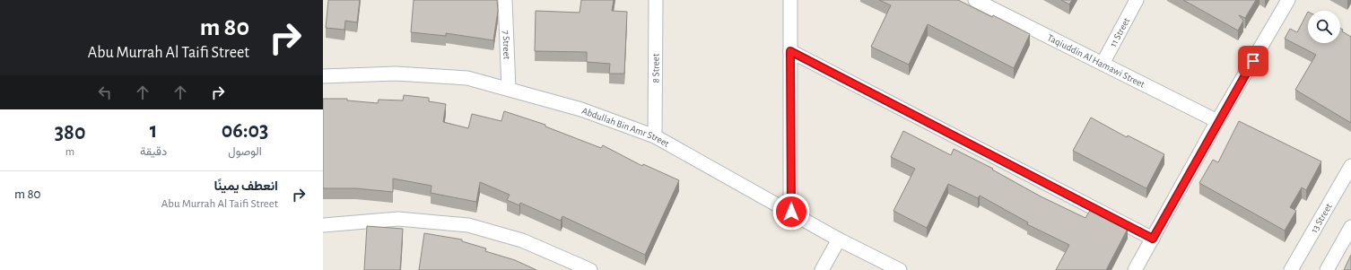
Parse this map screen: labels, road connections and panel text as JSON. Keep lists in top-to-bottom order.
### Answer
{
  "streets": {
    "street": [
      "11 Street",
      "7 Street",
      "Taqiuddin Al Hamawi Street",
      "8 Street",
      "Abdullah Bin Amr Street",
      "13 Street"
    ]
  },
  "crossings": [
    ["11 Street", "Taqiuddin Al Hamawi Street"],
    ["7 Street", "Abdullah Bin Amr Street"],
    ["8 Street", "Abdullah Bin Amr Street"]
  ],
  "page": {
    "turn": ["80 m", "Abu Murrah Al Taifi Street"],
    "eta": [
      "06:03",
      "الوصول",
      "1",
      "دقيقة",
      "380",
      "m"
    ],
    "list": [
      {
        "name": "انعطف يمينًا",
        "note": "Abu Murrah Al Taifi Street",
        "value": "80 m"
      }
    ]
  }
}
